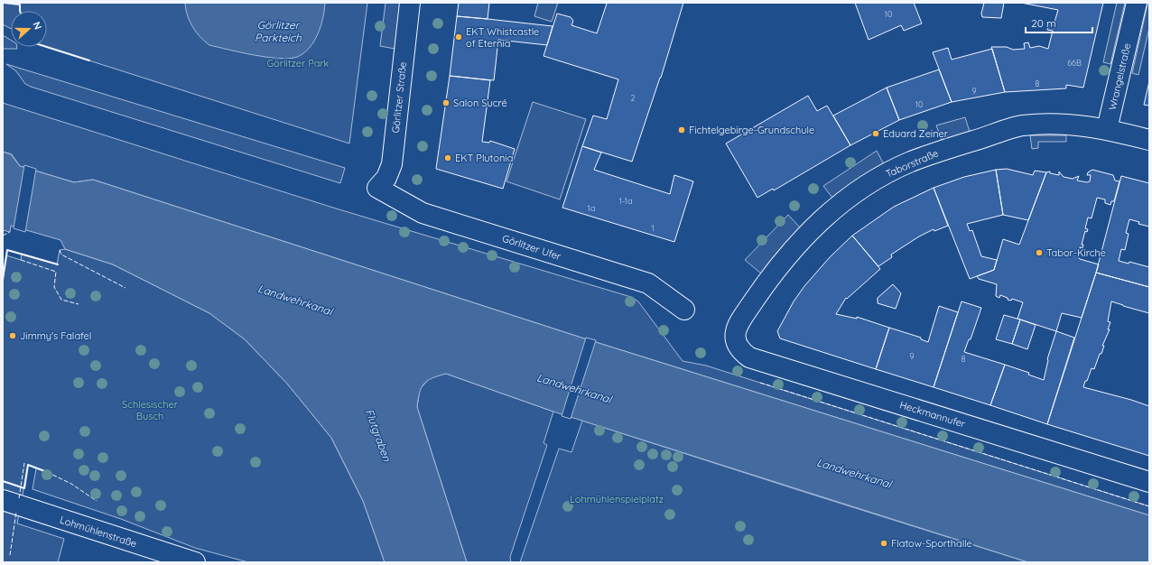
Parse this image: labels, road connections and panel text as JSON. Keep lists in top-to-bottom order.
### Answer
{
  "streets": {
    "street": [
      "Wrangelstraße",
      "Görlitzer Straße",
      "Taborstraße",
      "Görlitzer Ufer",
      "Heckmannufer",
      "Lohmühlenstraße"
    ]
  },
  "crossings": [
    ["Wrangelstraße", "Taborstraße"],
    ["Görlitzer Straße", "Görlitzer Ufer"],
    ["Taborstraße", "Heckmannufer"]
  ],
  "water": ["Görlitzer Parkteich", "Landwehrkanal", "Flutgraben"],
  "parks": ["Görlitzer Park", "Schlesischer Busch", "Lohmühlenspielplatz"],
  "places": [
    "EKT Whistcastle of Eternia",
    "Salon Sucré",
    "Fichtelgebirge-Grundschule",
    "Eduard Zeiner",
    "EKT Plutonia",
    "Tabor-Kirche",
    "Jimmy's Falafel",
    "Flatow-Sporthalle"
  ],
  "house_numbers": [
    "10",
    "66B",
    "8",
    "9",
    "2",
    "10",
    "1-1a",
    "1a",
    "1",
    "9",
    "8"
  ],
  "scale_bar": "20 m",
  "north": "right"
}
